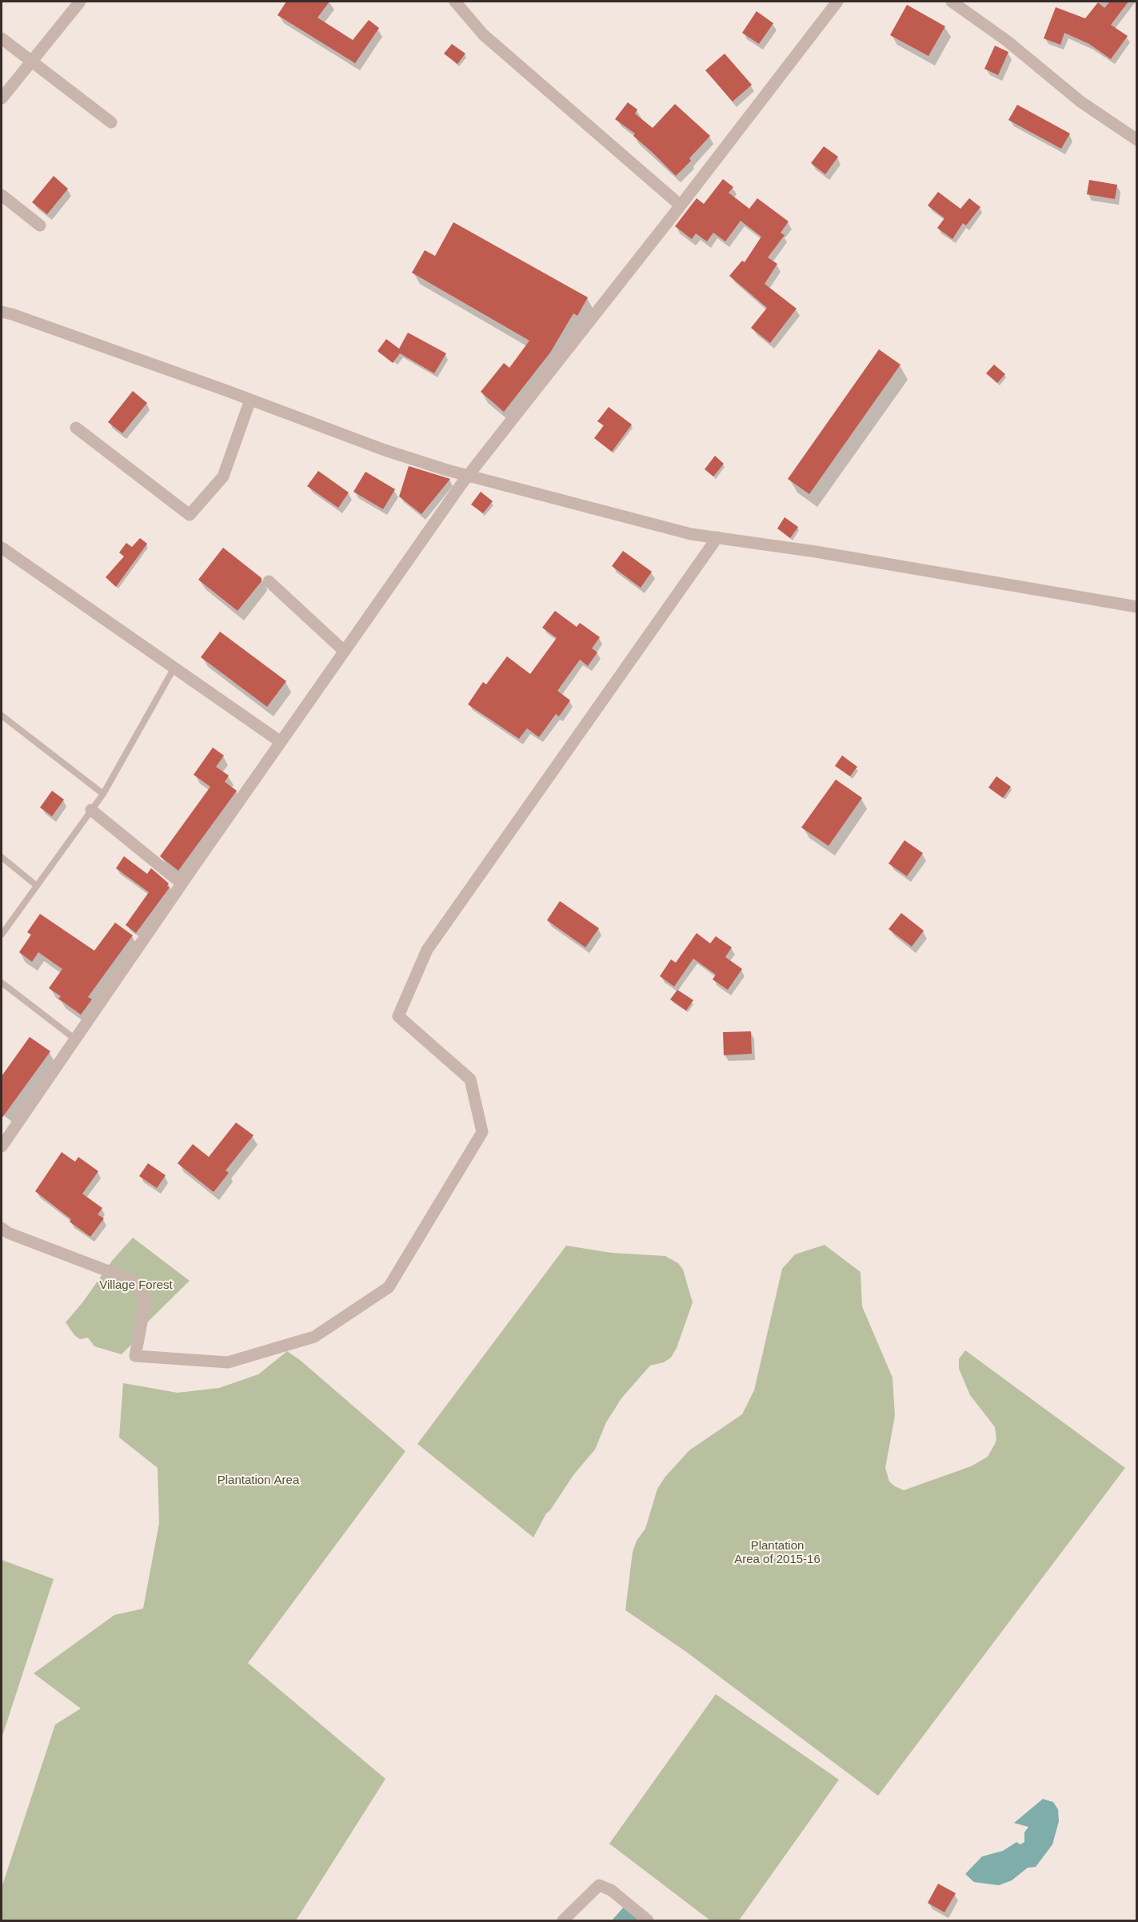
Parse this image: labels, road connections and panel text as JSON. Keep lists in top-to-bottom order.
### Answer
{
  "parks": ["Village Forest", "Plantation Area", "Plantation Area of 2015-16"]
}
